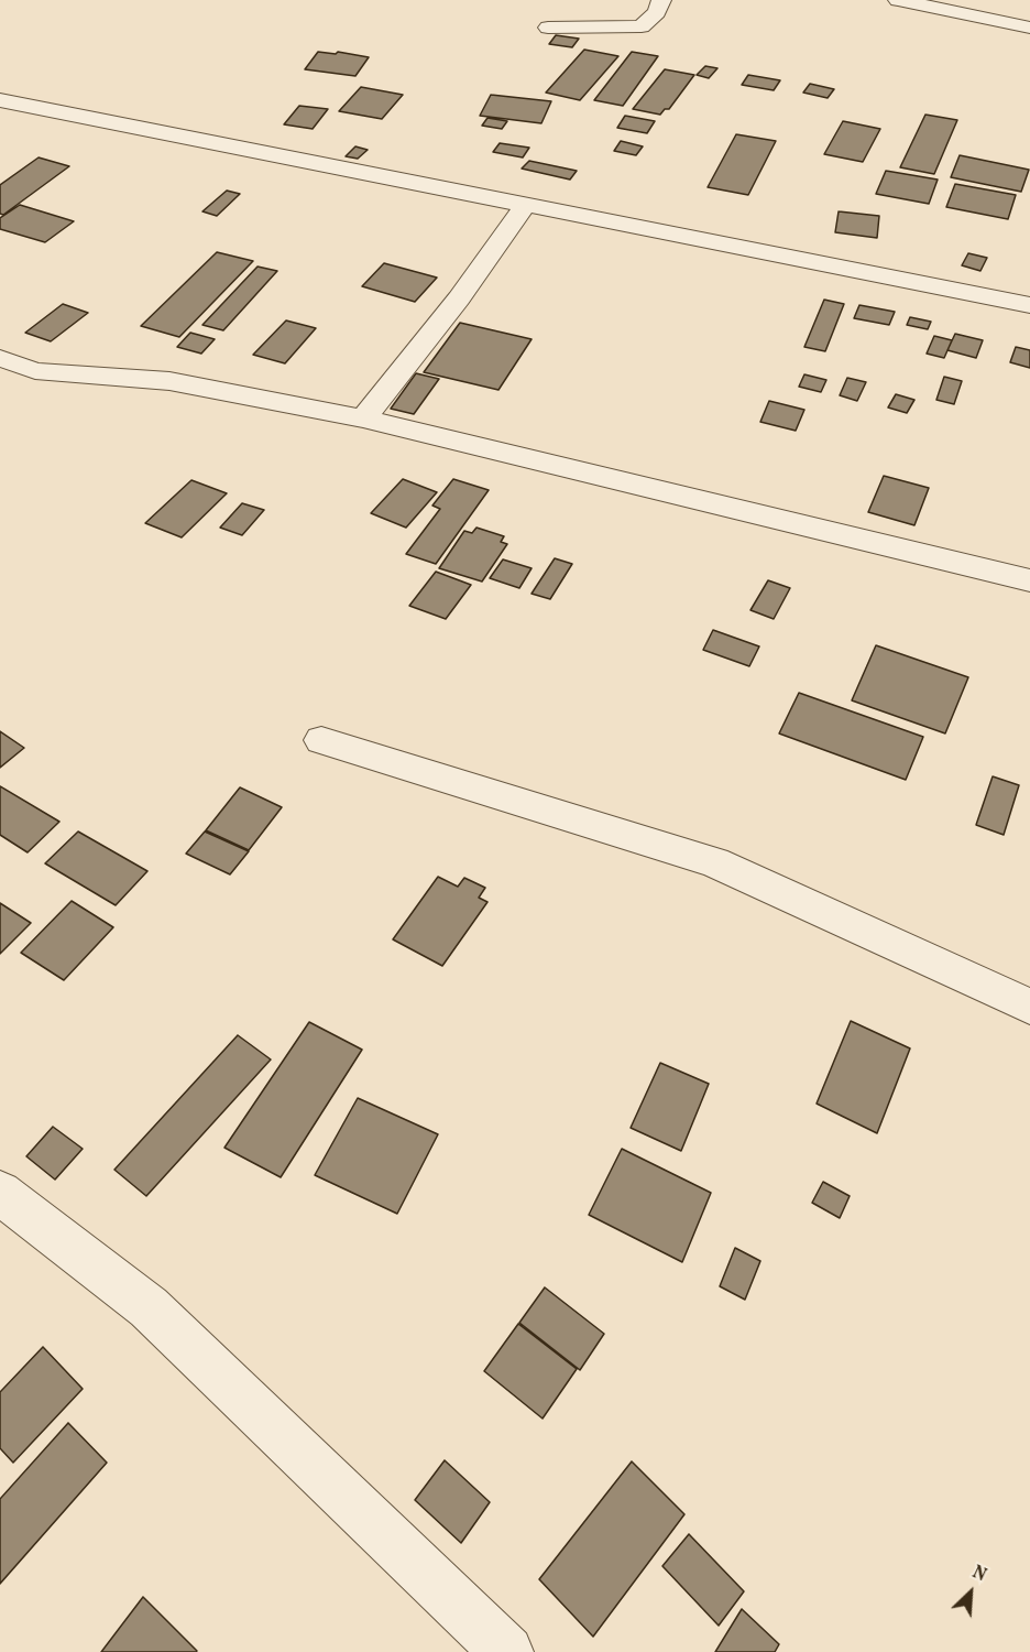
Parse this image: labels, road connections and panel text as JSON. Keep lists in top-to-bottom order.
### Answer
{
  "north": "top right"
}
